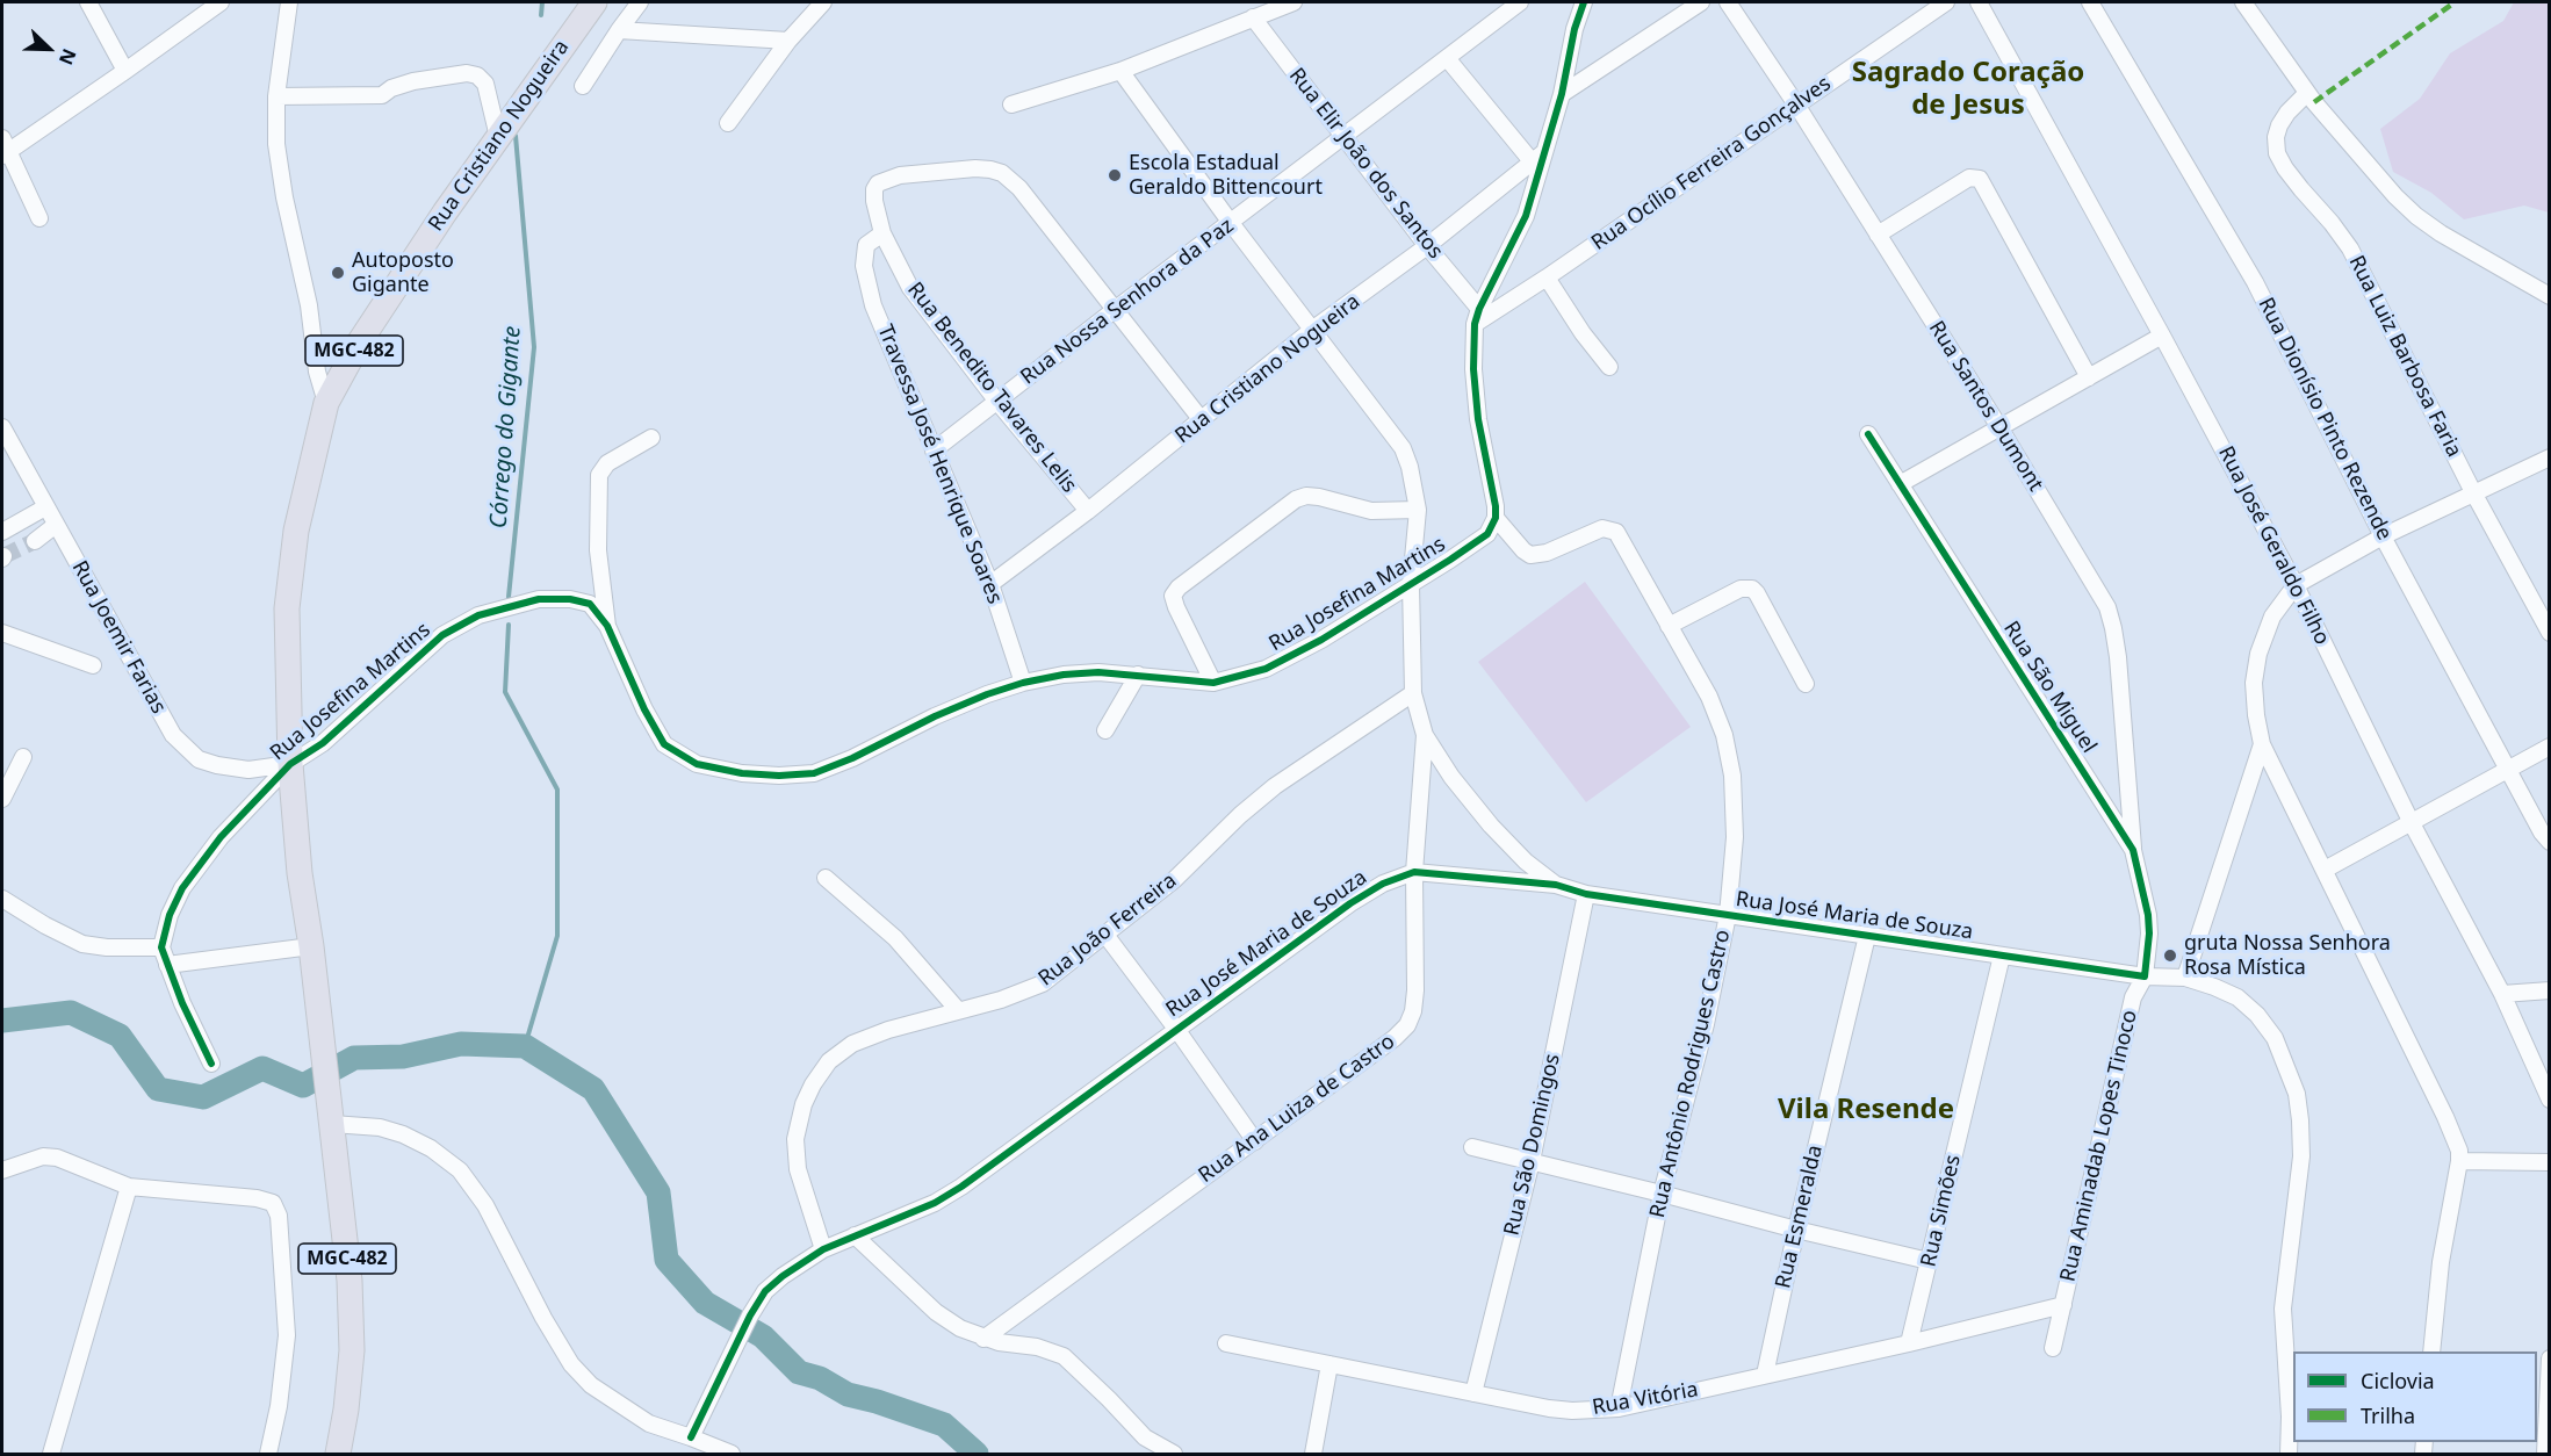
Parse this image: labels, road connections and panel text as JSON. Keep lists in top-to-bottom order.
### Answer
{
  "streets": {
    "highway": ["Rua Cristiano Nogueira", "MGC-482"],
    "street": [
      "Rua Elir João dos Santos",
      "Rua Ocílio Ferreira Gonçalves",
      "Rua Nossa Senhora da Paz",
      "Rua Luiz Barbosa Faria",
      "Rua Benedito Tavares Lelis",
      "Rua Santos Dumont",
      "Rua Dionísio Pinto Rezende",
      "Travessa José Henrique Soares",
      "Rua José Geraldo Filho",
      "Rua Josefina Martins",
      "Rua Joemir Farias",
      "Rua São Miguel",
      "Rua José Maria de Souza",
      "Rua João Ferreira",
      "Rua Antônio Rodrigues Castro",
      "Rua Ana Luiza de Castro",
      "Rua São Domingos",
      "Rua Aminadab Lopes Tinoco",
      "Rua Simões",
      "Rua Esmeralda",
      "Rua Vitória"
    ]
  },
  "crossings": [
    ["Rua Cristiano Nogueira", "Rua Elir João dos Santos"],
    ["Rua Cristiano Nogueira", "MGC-482"],
    ["Rua Cristiano Nogueira", "Rua Benedito Tavares Lelis"],
    ["Rua Cristiano Nogueira", "Travessa José Henrique Soares"],
    ["Rua Cristiano Nogueira", "Rua Josefina Martins"],
    ["Rua Cristiano Nogueira", "Rua Joemir Farias"],
    ["Rua Elir João dos Santos", "Rua Ocílio Ferreira Gonçalves"],
    ["Rua Elir João dos Santos", "Rua Nossa Senhora da Paz"],
    ["Rua Ocílio Ferreira Gonçalves", "Rua Santos Dumont"],
    ["Rua Nossa Senhora da Paz", "Rua Benedito Tavares Lelis"],
    ["Rua Nossa Senhora da Paz", "Travessa José Henrique Soares"],
    ["Rua Benedito Tavares Lelis", "Travessa José Henrique Soares"],
    ["Rua Santos Dumont", "Rua São Miguel"],
    ["Travessa José Henrique Soares", "Rua Josefina Martins"],
    ["Rua Josefina Martins", "Rua Joemir Farias"],
    ["Rua Josefina Martins", "Rua Antônio Rodrigues Castro"],
    ["Rua São Miguel", "Rua José Maria de Souza"],
    ["Rua São Miguel", "Rua Aminadab Lopes Tinoco"],
    ["Rua José Maria de Souza", "Rua João Ferreira"],
    ["Rua José Maria de Souza", "Rua Antônio Rodrigues Castro"],
    ["Rua José Maria de Souza", "Rua Ana Luiza de Castro"],
    ["Rua José Maria de Souza", "Rua São Domingos"],
    ["Rua José Maria de Souza", "Rua Aminadab Lopes Tinoco"],
    ["Rua José Maria de Souza", "Rua Simões"],
    ["Rua José Maria de Souza", "Rua Esmeralda"],
    ["Rua Antônio Rodrigues Castro", "Rua Vitória"],
    ["Rua São Domingos", "Rua Vitória"],
    ["Rua Aminadab Lopes Tinoco", "Rua Vitória"],
    ["Rua Simões", "Rua Vitória"],
    ["Rua Esmeralda", "Rua Vitória"]
  ],
  "districts": ["Sagrado Coração de Jesus", "Vila Resende"],
  "water": ["Córrego do Gigante"],
  "places": ["Escola Estadual Geraldo Bittencourt", "Autoposto Gigante", "gruta Nossa Senhora Rosa Mística"],
  "legend": ["Ciclovia", "Trilha"],
  "north": "bottom right"
}
